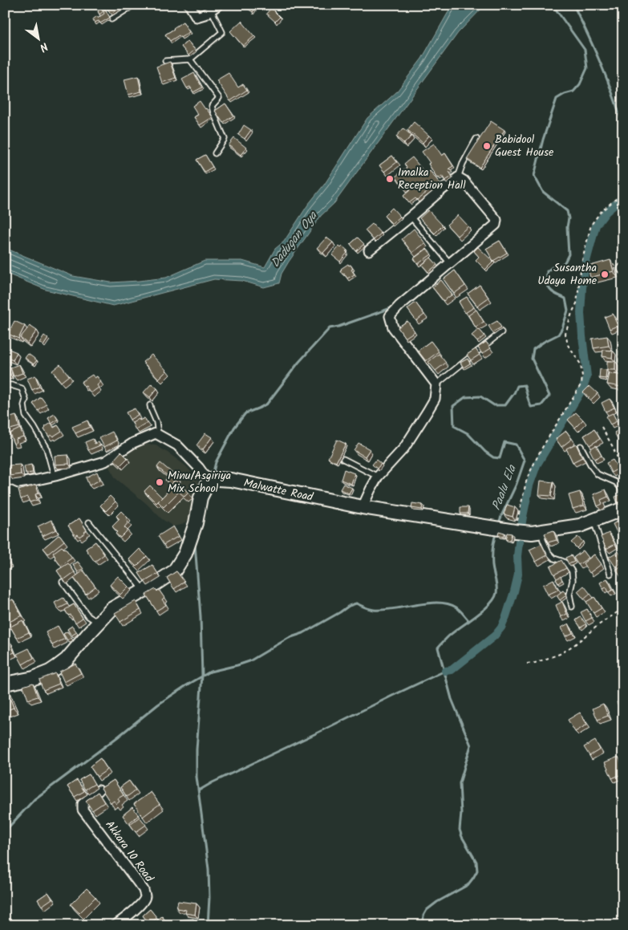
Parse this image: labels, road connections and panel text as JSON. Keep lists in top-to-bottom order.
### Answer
{
  "streets": {
    "street": ["Malwatte Road", "Akkara 10 Road"]
  },
  "water": ["Dadugan Oya", "Paalu Ela"],
  "places": [
    "Babidool Guest House",
    "Imalka Reception Hall",
    "Susantha Udaya Home",
    "Minu/Asgiriya Mix School"
  ],
  "north": "bottom right"
}
